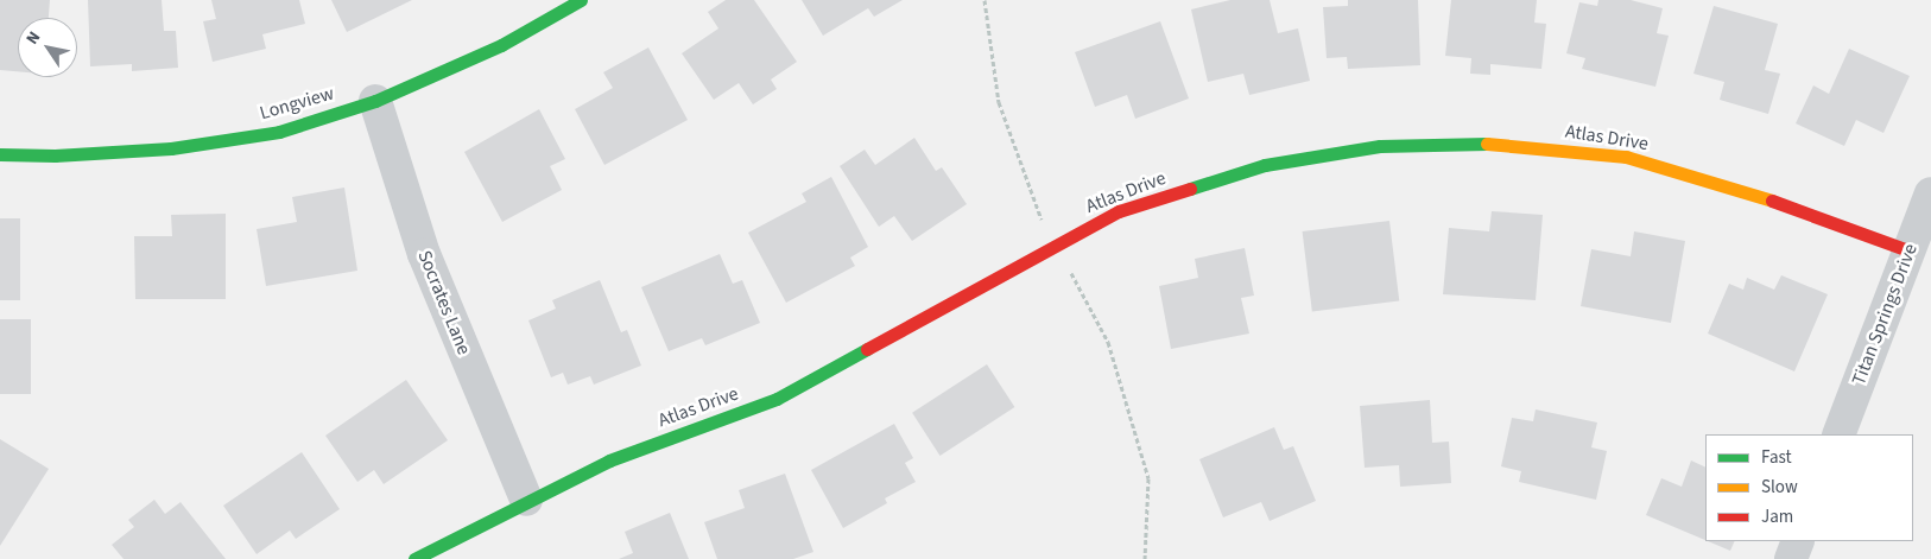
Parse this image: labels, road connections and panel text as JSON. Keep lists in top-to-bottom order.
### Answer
{
  "streets": {
    "street": [
      "Longview",
      "Atlas Drive",
      "Socrates Lane",
      "Titan Springs Drive"
    ]
  },
  "crossings": [
    ["Longview", "Socrates Lane"],
    ["Atlas Drive", "Socrates Lane"],
    ["Atlas Drive", "Titan Springs Drive"]
  ],
  "legend": ["Fast", "Slow", "Jam"],
  "north": "top left"
}
